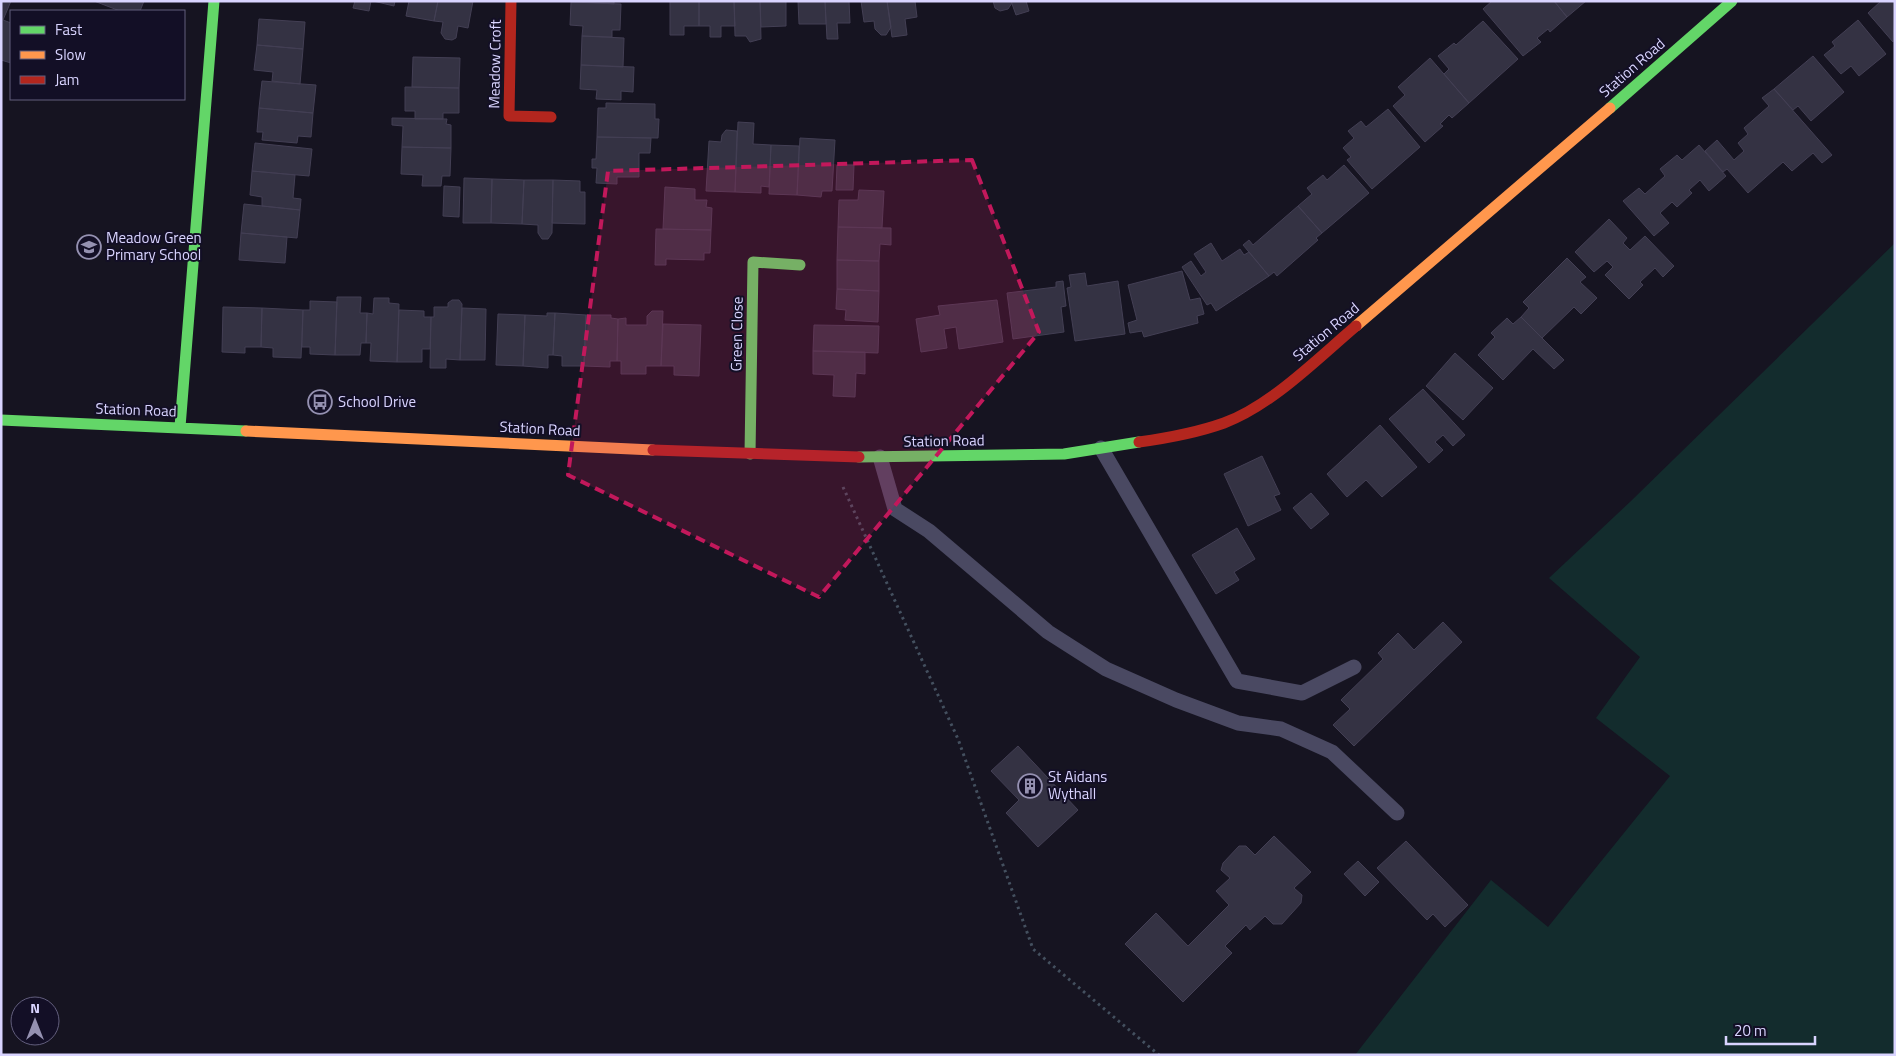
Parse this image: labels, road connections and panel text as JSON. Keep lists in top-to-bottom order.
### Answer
{
  "streets": {
    "street": ["Meadow Croft", "Station Road", "Green Close"]
  },
  "crossings": [
    ["Station Road", "Green Close"]
  ],
  "places": {
    "school or university": ["Meadow Green Primary School"],
    "bus stop": ["School Drive"],
    "building": ["St Aidans Wythall"]
  },
  "legend": ["Fast", "Slow", "Jam"],
  "scale_bar": "20 m",
  "north": "top"
}
